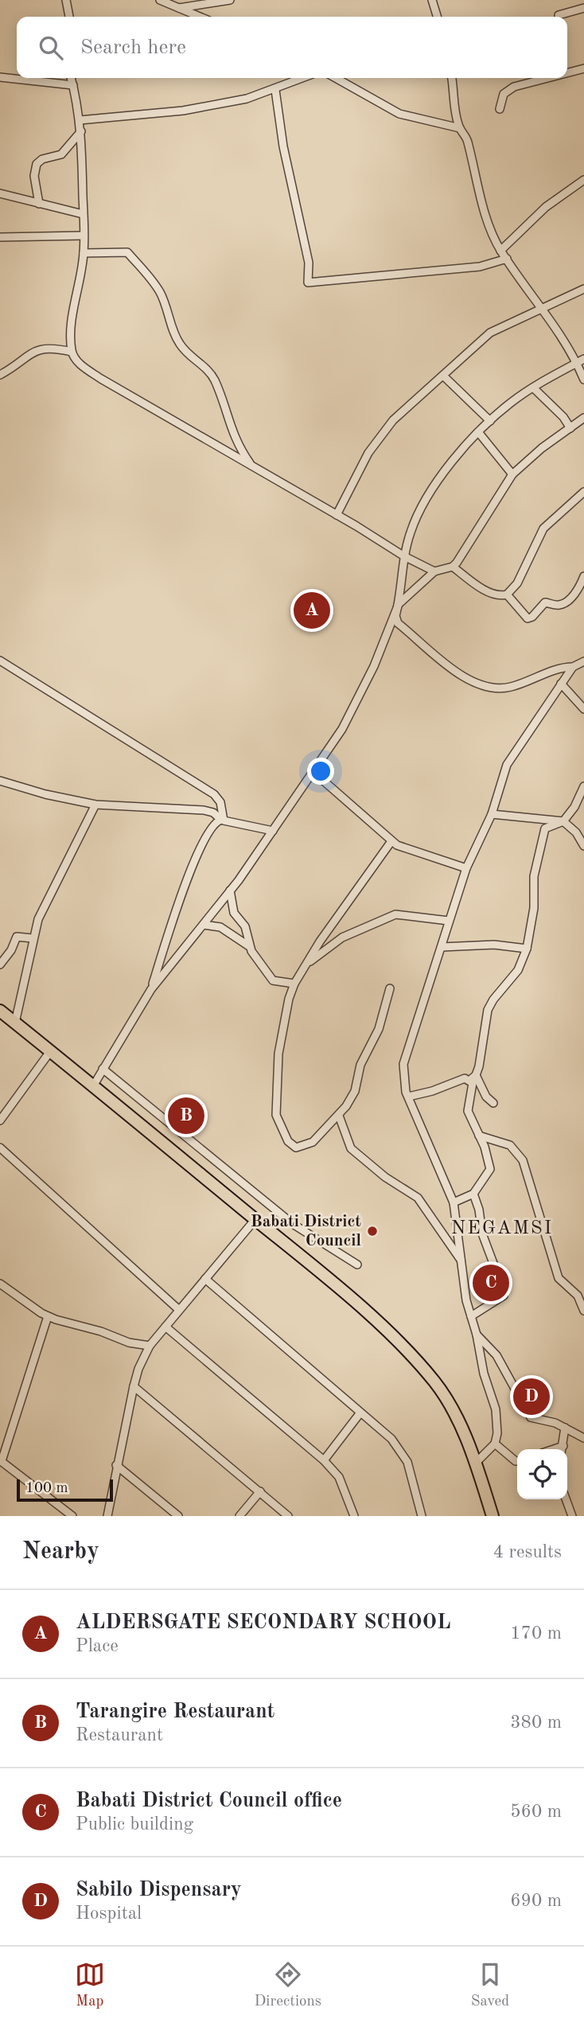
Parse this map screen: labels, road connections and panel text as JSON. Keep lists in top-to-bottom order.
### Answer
{
  "districts": ["NEGAMSI"],
  "places": ["Babati District Council"],
  "scale_bar": "100 m",
  "page": {
    "search": "Search here",
    "pins": [
      "A",
      "B",
      "C",
      "D"
    ],
    "scale": "100 m",
    "heading": ["Nearby", "4 results"],
    "list": [
      {
        "mark": "A",
        "name": "ALDERSGATE SECONDARY SCHOOL",
        "note": "Place",
        "value": "170 m"
      },
      {
        "mark": "B",
        "name": "Tarangire Restaurant",
        "note": "Restaurant",
        "value": "380 m"
      },
      {
        "mark": "C",
        "name": "Babati District Council office",
        "note": "Public building",
        "value": "560 m"
      },
      {
        "mark": "D",
        "name": "Sabilo Dispensary",
        "note": "Hospital",
        "value": "690 m"
      }
    ],
    "nav": ["Map", "Directions", "Saved"]
  }
}
